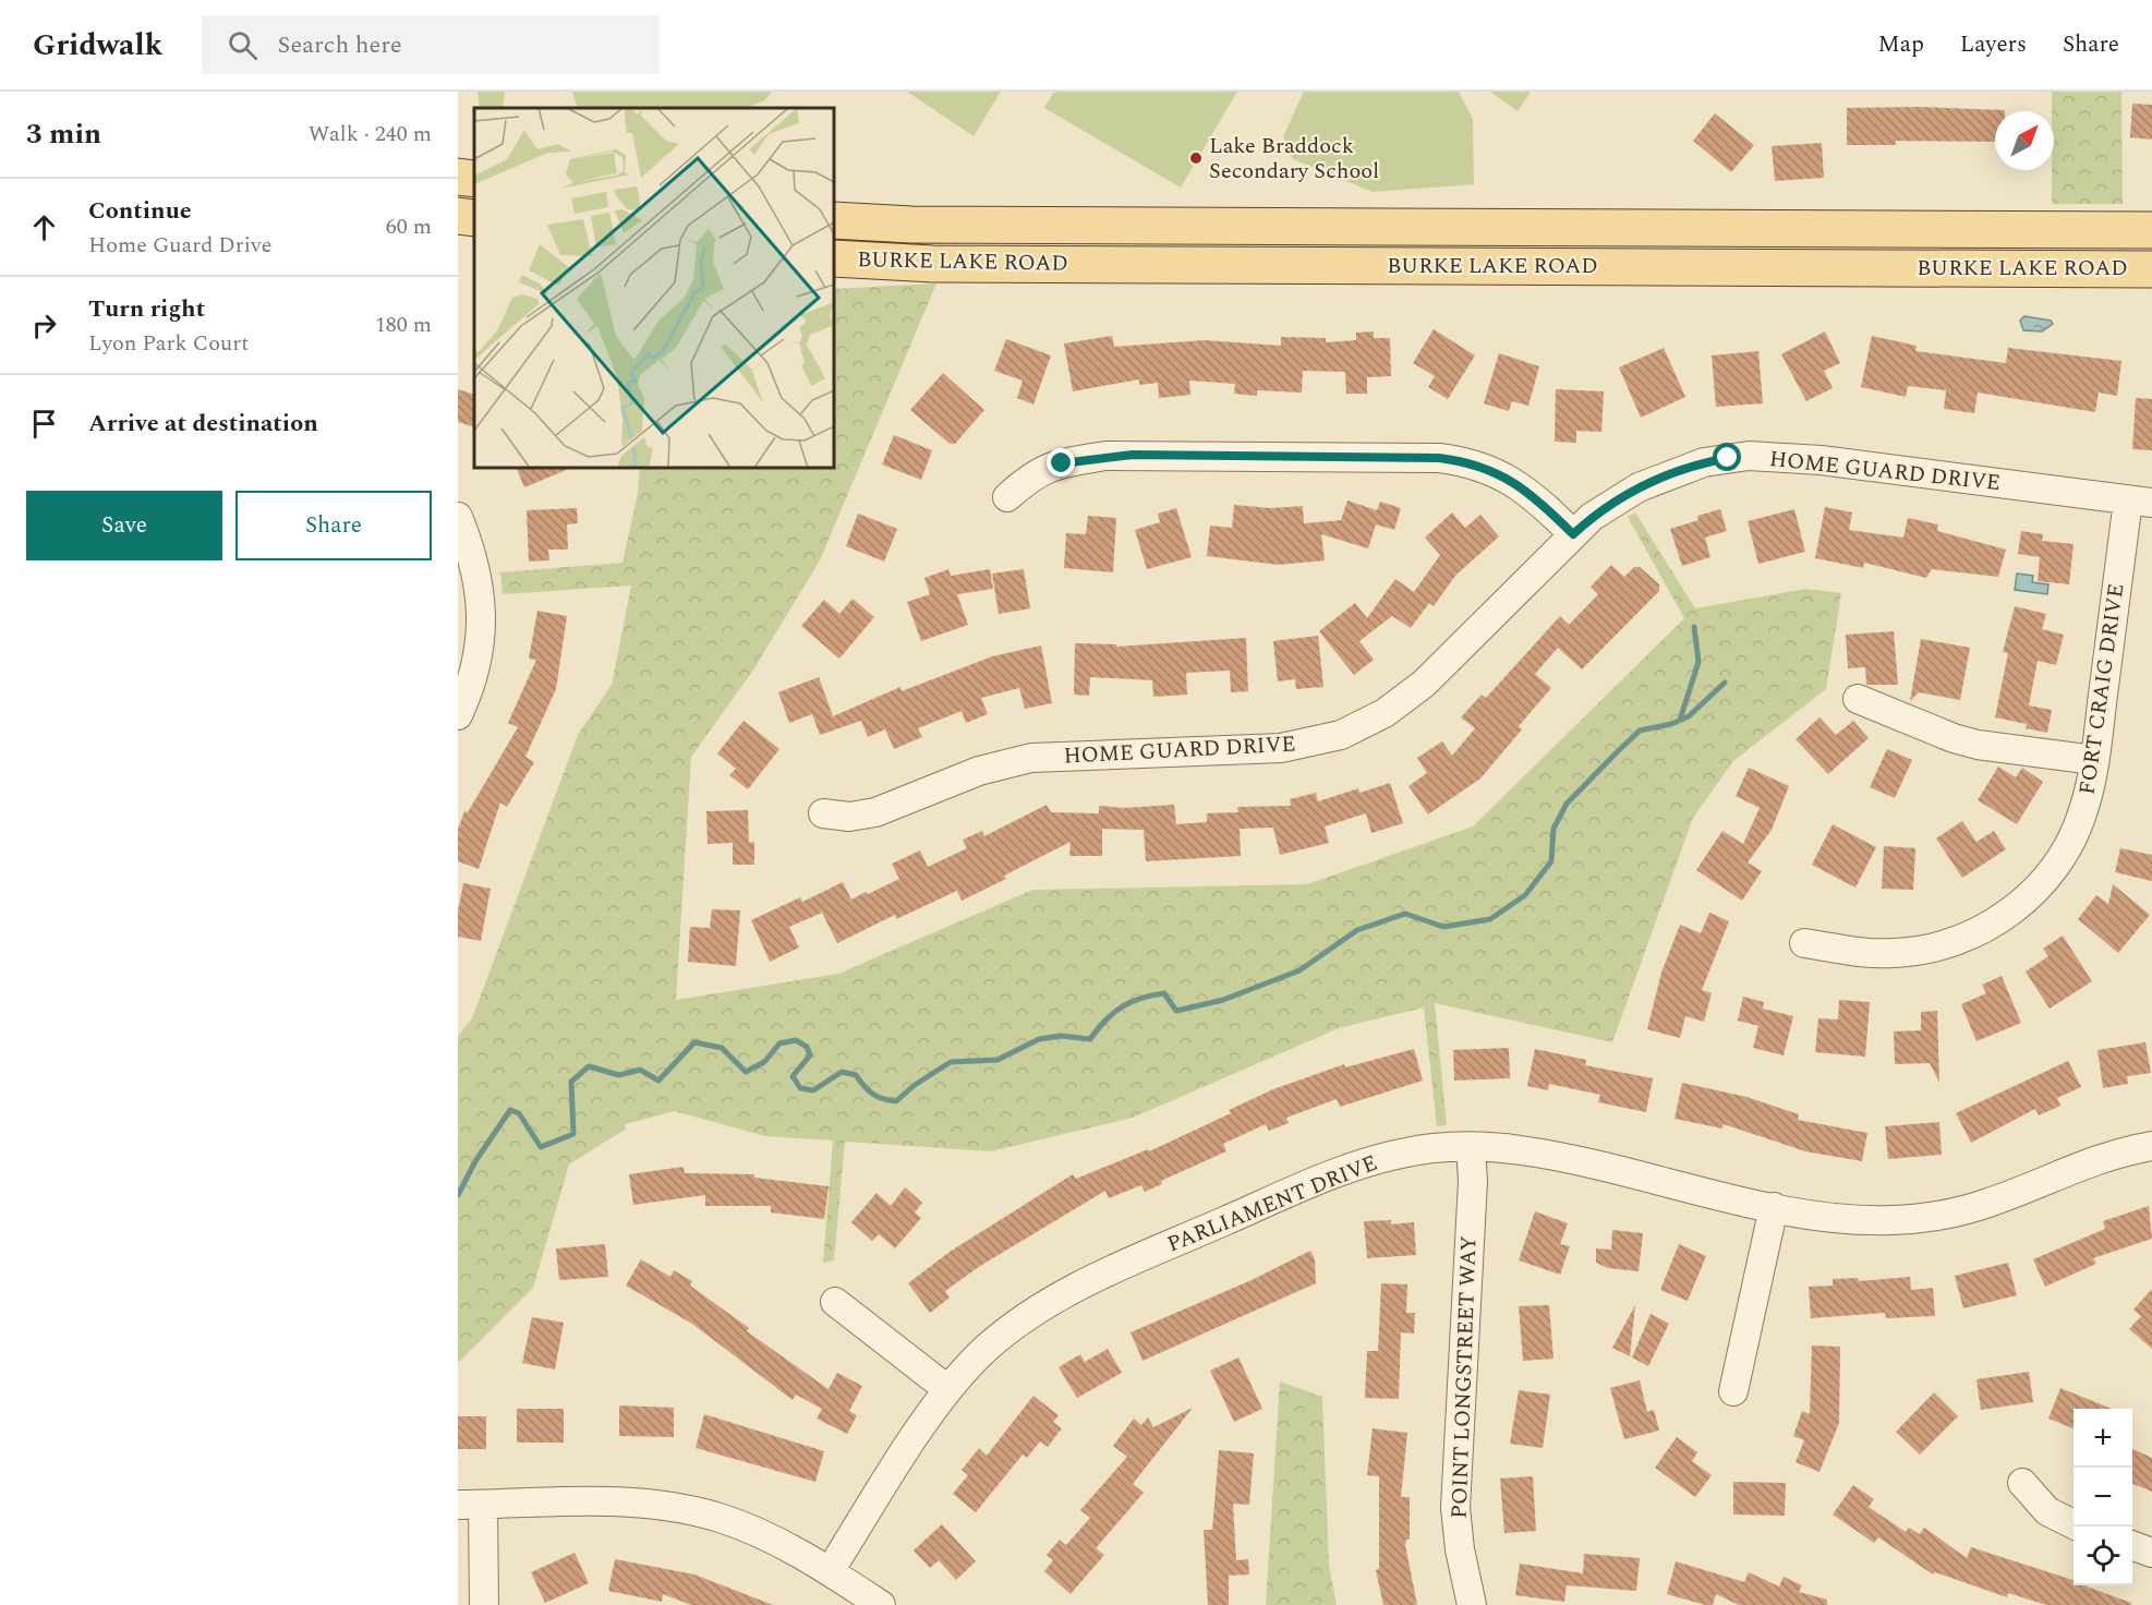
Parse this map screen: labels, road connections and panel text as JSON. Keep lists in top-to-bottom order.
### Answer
{
  "streets": {
    "main road": ["BURKE LAKE ROAD"],
    "street": [
      "HOME GUARD DRIVE",
      "FORT CRAIG DRIVE",
      "PARLIAMENT DRIVE",
      "POINT LONGSTREET WAY"
    ]
  },
  "crossings": [
    ["HOME GUARD DRIVE", "FORT CRAIG DRIVE"],
    ["PARLIAMENT DRIVE", "POINT LONGSTREET WAY"]
  ],
  "places": ["Lake Braddock Secondary School"],
  "north": "top right",
  "page": {
    "header": "Gridwalk",
    "search": "Search here",
    "nav": ["Map", "Layers", "Share"],
    "heading": ["3 min", "Walk · 240 m"],
    "list": [
      ["Continue", "Home Guard Drive", "60 m"],
      ["Turn right", "Lyon Park Court", "180 m"],
      "Arrive at destination"
    ],
    "buttons": ["Save", "Share"],
    "map_buttons": ["+", "−"]
  }
}
